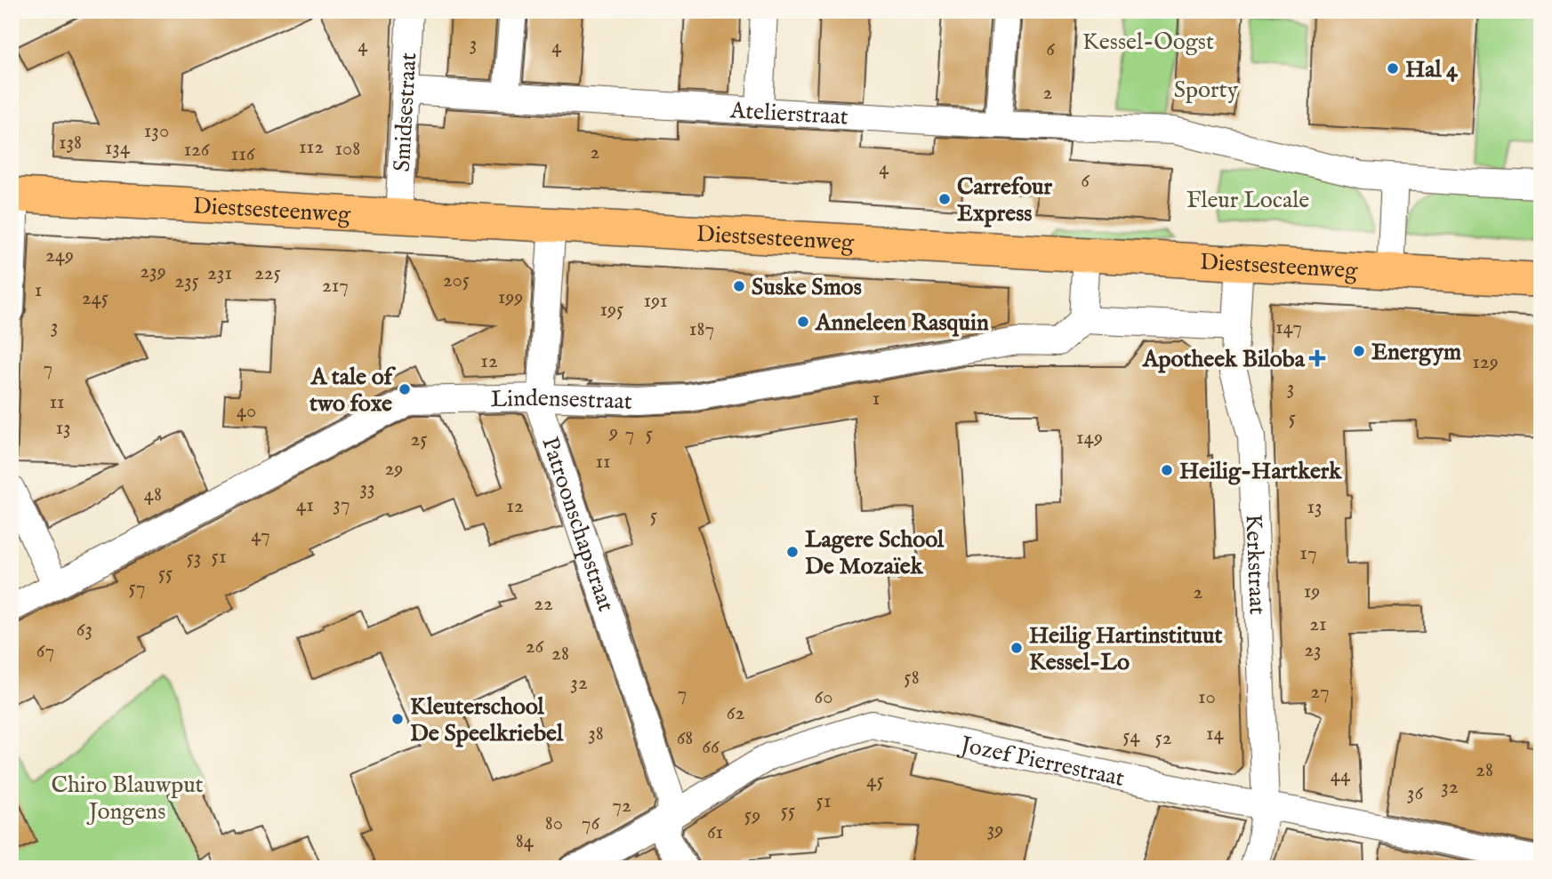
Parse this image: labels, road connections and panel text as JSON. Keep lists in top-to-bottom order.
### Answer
{
  "streets": {
    "main road": ["Diestsesteenweg"],
    "street": [
      "Atelierstraat",
      "Smidsestraat",
      "Lindensestraat",
      "Patroonschapstraat",
      "Kerkstraat",
      "Jozef Pierrestraat"
    ]
  },
  "crossings": [
    ["Atelierstraat", "Smidsestraat"],
    ["Smidsestraat", "Diestsesteenweg"],
    ["Diestsesteenweg", "Patroonschapstraat"],
    ["Diestsesteenweg", "Kerkstraat"],
    ["Lindensestraat", "Patroonschapstraat"],
    ["Patroonschapstraat", "Jozef Pierrestraat"],
    ["Kerkstraat", "Jozef Pierrestraat"]
  ],
  "parks": [
    "Kessel-Oogst",
    "Sporty",
    "Fleur Locale",
    "Chiro Blauwput Jongens"
  ],
  "places": {
    "other": [
      "Hal 4",
      "Carrefour Express",
      "Suske Smos",
      "Anneleen Rasquin",
      "Energym",
      "A tale of two foxe",
      "Heilig-Hartkerk",
      "Lagere School De Mozaïek",
      "Heilig Hartinstituut Kessel-Lo",
      "Kleuterschool De Speelkriebel"
    ],
    "health": ["Apotheek Biloba"]
  },
  "house_numbers": [
    "3",
    "4",
    "4",
    "6",
    "2",
    "130",
    "138",
    "112",
    "134",
    "108",
    "126",
    "2",
    "116",
    "4",
    "6",
    "249",
    "239",
    "231",
    "225",
    "205",
    "235",
    "217",
    "1",
    "199",
    "245",
    "191",
    "195",
    "3",
    "147",
    "187",
    "12",
    "129",
    "7",
    "3",
    "1",
    "11",
    "40",
    "5",
    "13",
    "9",
    "7",
    "5",
    "149",
    "25",
    "11",
    "29",
    "33",
    "48",
    "37",
    "41",
    "12",
    "13",
    "5",
    "47",
    "17",
    "51",
    "53",
    "55",
    "57",
    "19",
    "2",
    "22",
    "21",
    "63",
    "26",
    "23",
    "67",
    "28",
    "58",
    "32",
    "27",
    "7",
    "60",
    "10",
    "62",
    "38",
    "14",
    "54",
    "68",
    "52",
    "66",
    "28",
    "44",
    "45",
    "32",
    "36",
    "51",
    "72",
    "55",
    "59",
    "80",
    "76",
    "39",
    "61",
    "84"
  ]
}
